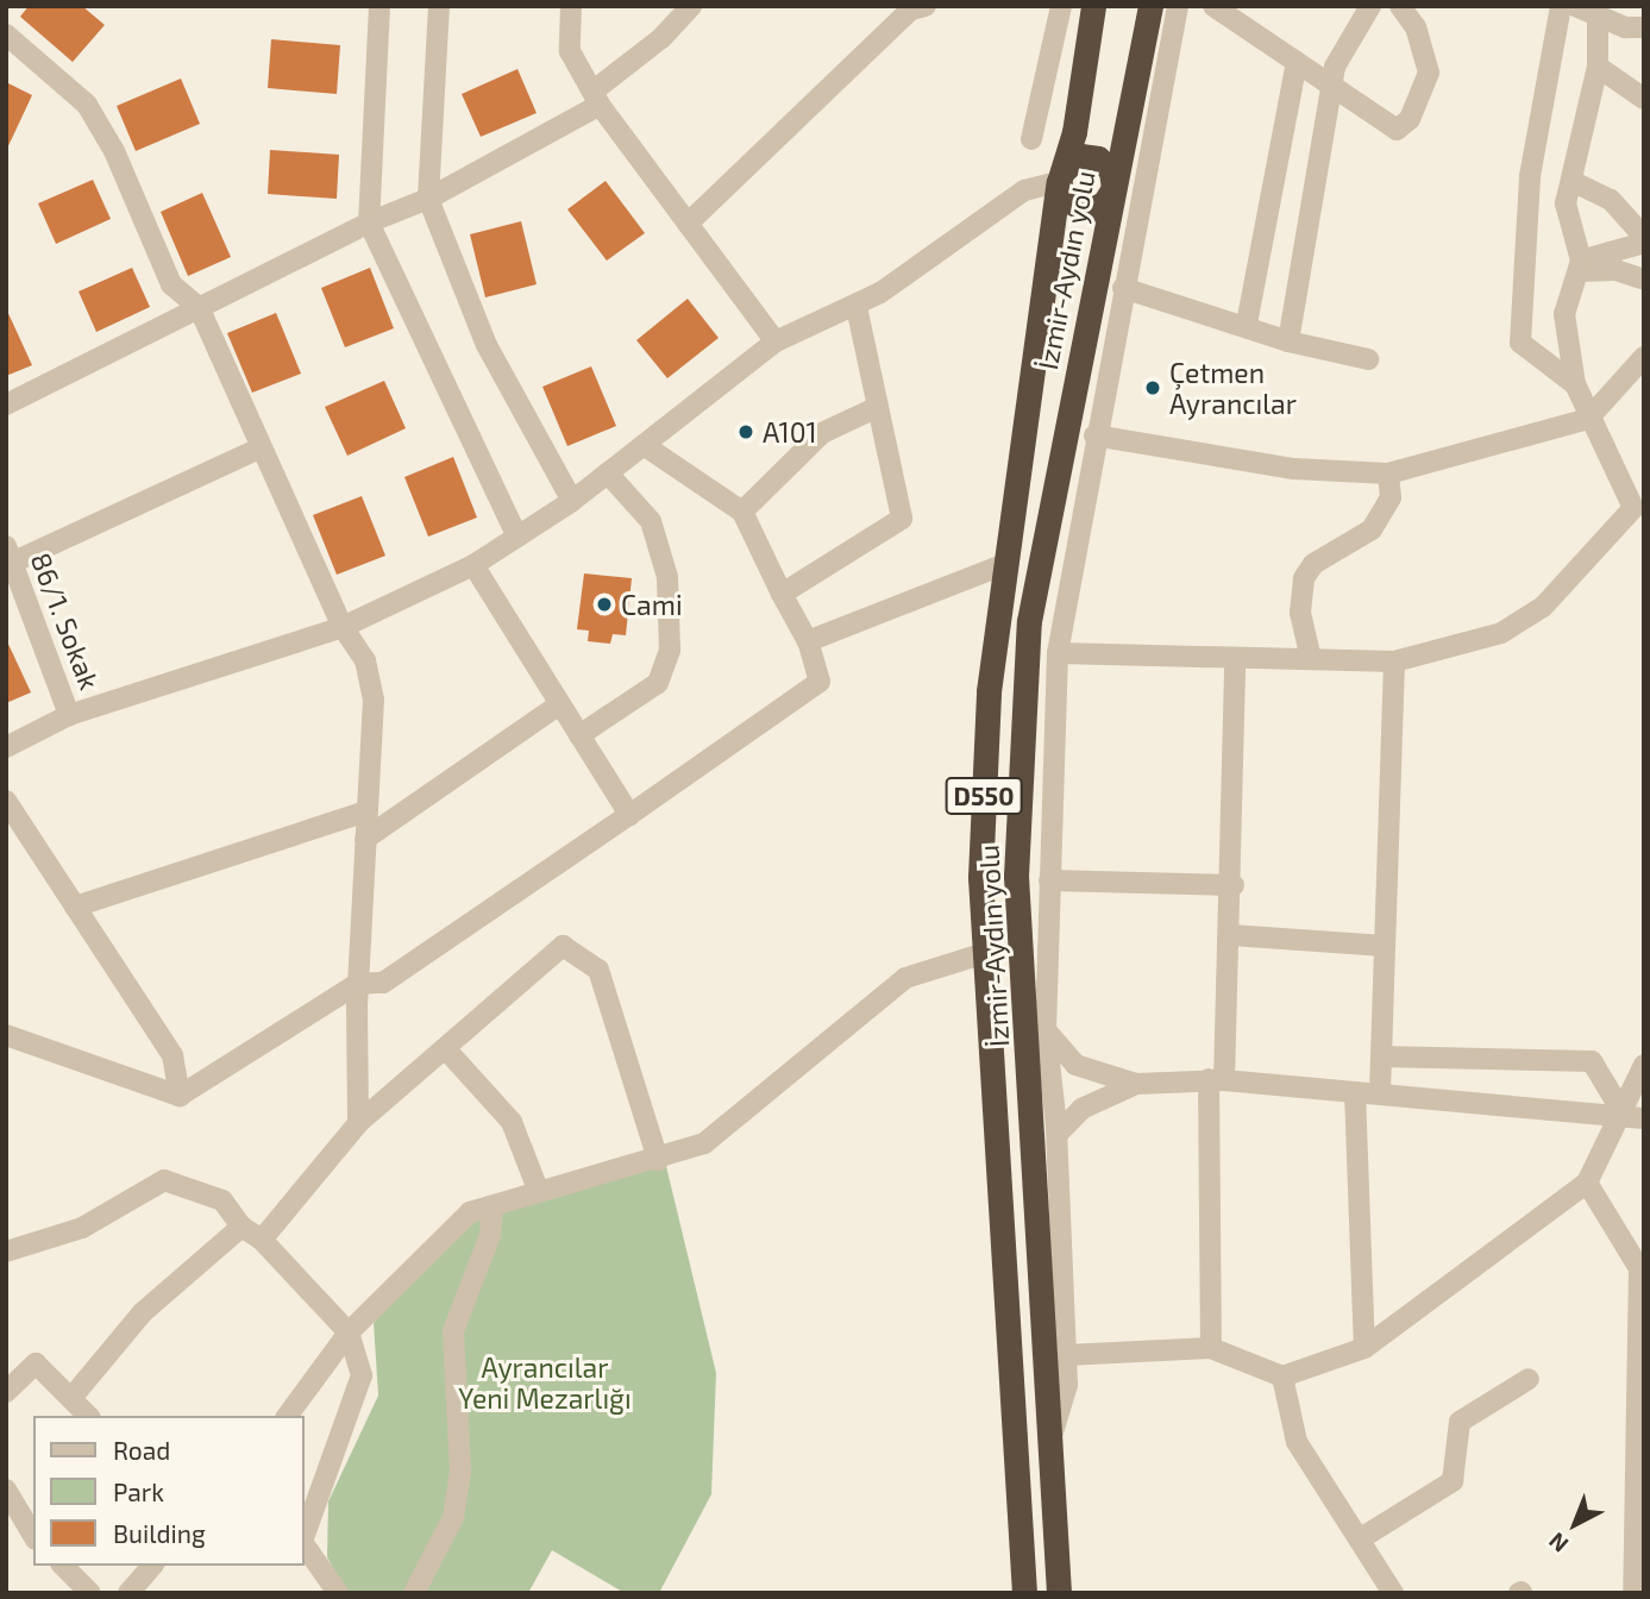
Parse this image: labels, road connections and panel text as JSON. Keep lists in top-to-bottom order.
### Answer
{
  "streets": {
    "highway": ["İzmir-Aydın yolu", "D550"],
    "street": ["86/1. Sokak"]
  },
  "parks": ["Ayrancılar Yeni Mezarlığı"],
  "places": ["Çetmen Ayrancılar", "A101", "Cami"],
  "legend": ["Road", "Park", "Building"],
  "north": "bottom left"
}
